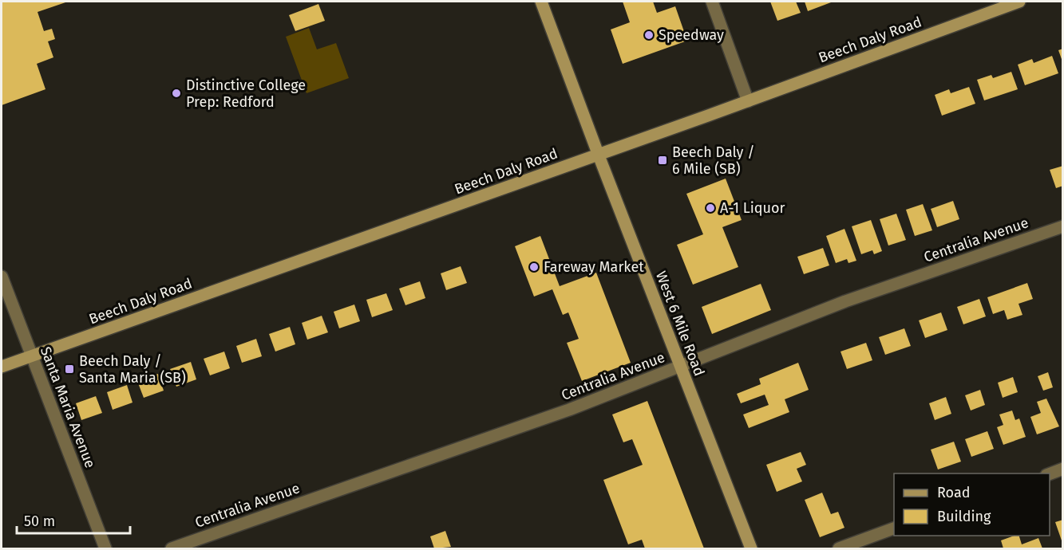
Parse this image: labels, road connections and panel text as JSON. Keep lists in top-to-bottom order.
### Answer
{
  "streets": {
    "main road": ["Beech Daly Road", "West 6 Mile Road"],
    "street": ["Centralia Avenue", "Santa Maria Avenue"]
  },
  "crossings": [
    ["Beech Daly Road", "West 6 Mile Road"],
    ["Beech Daly Road", "Santa Maria Avenue"],
    ["Centralia Avenue", "West 6 Mile Road"]
  ],
  "places": {
    "other": [
      "Speedway",
      "Distinctive College Prep: Redford",
      "A-1 Liquor",
      "Fareway Market"
    ],
    "transit": ["Beech Daly / 6 Mile (SB)", "Beech Daly / Santa Maria (SB)"]
  },
  "legend": ["Road", "Building"],
  "scale_bar": "50 m"
}
